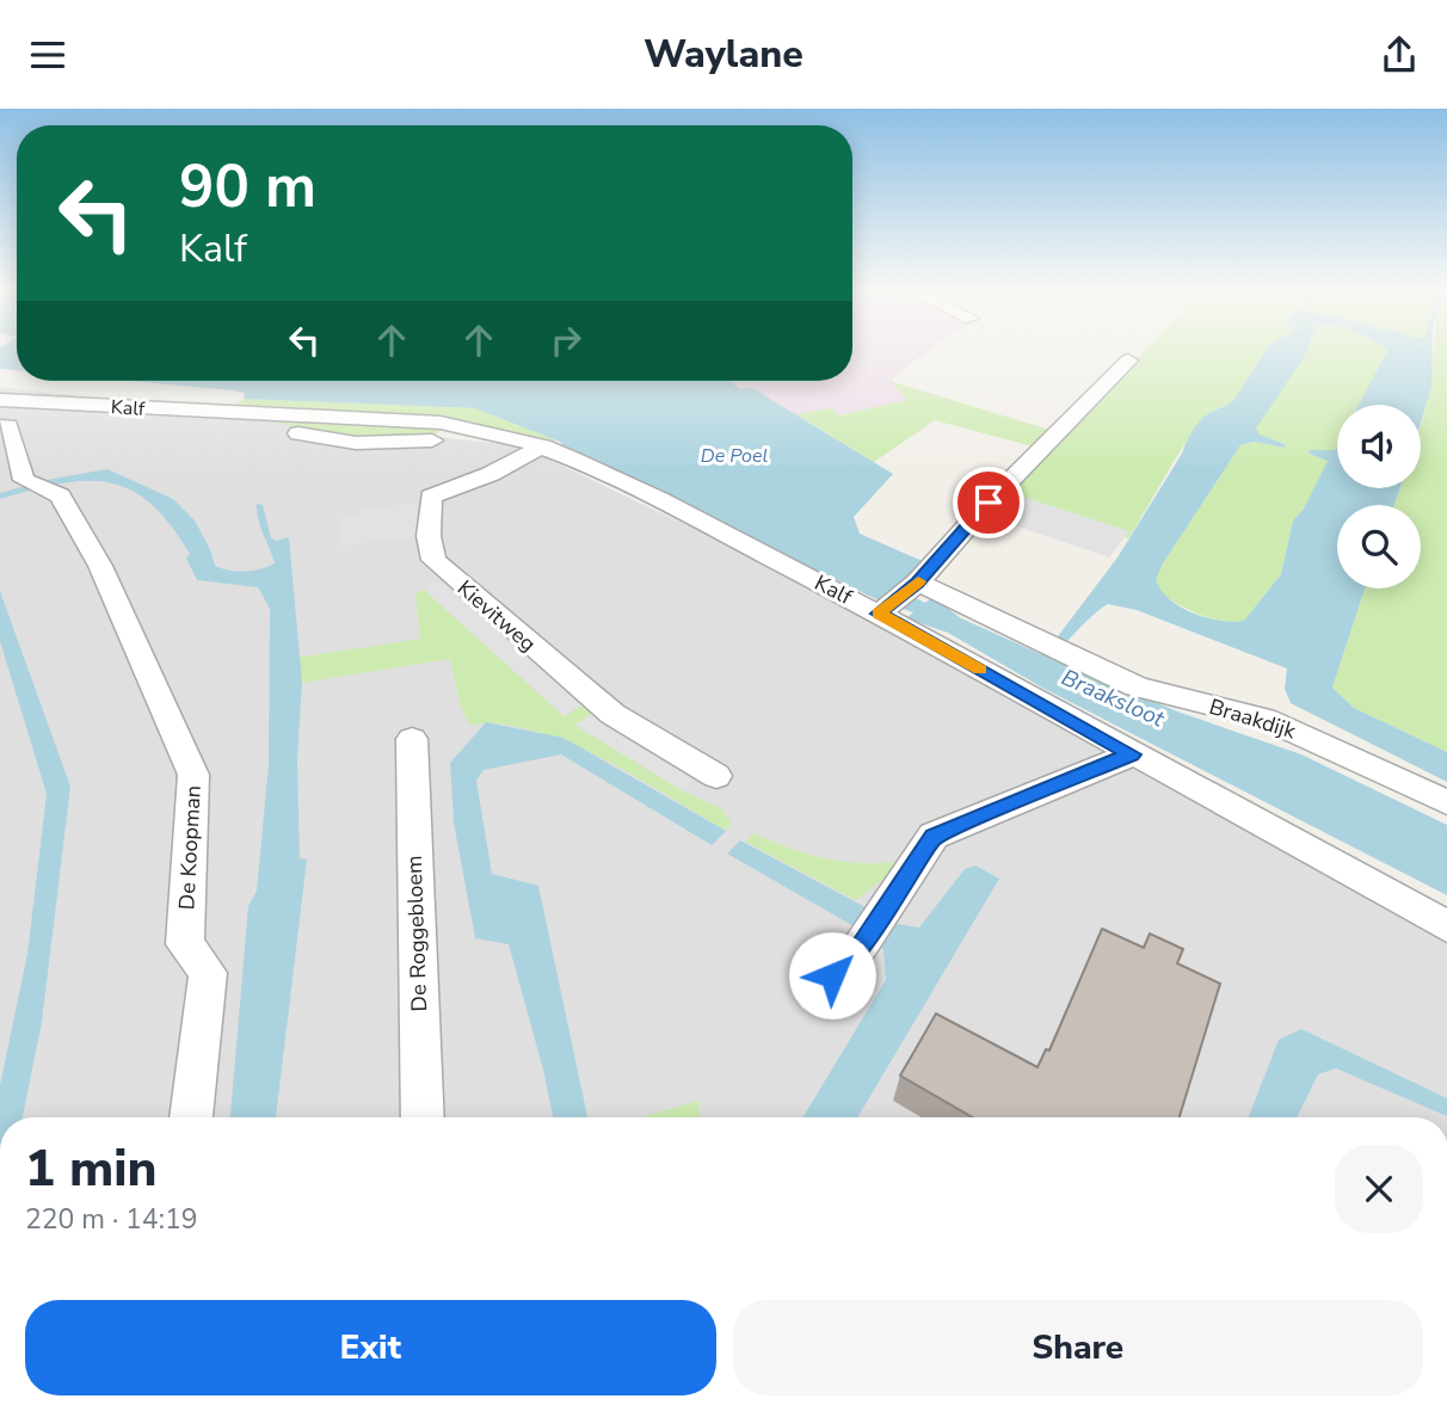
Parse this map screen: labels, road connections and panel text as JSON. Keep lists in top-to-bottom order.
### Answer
{
  "streets": {
    "street": [
      "Kalf",
      "Kievitweg",
      "Braakdijk",
      "De Koopman",
      "De Roggebloem"
    ]
  },
  "crossings": [
    ["Kalf", "Kievitweg"]
  ],
  "water": ["De Poel", "Braaksloot"],
  "page": {
    "header": "Waylane",
    "turn": ["90 m", "Kalf"],
    "heading": ["1 min", "220 m · 14:19"],
    "buttons": ["Exit", "Share"]
  }
}
